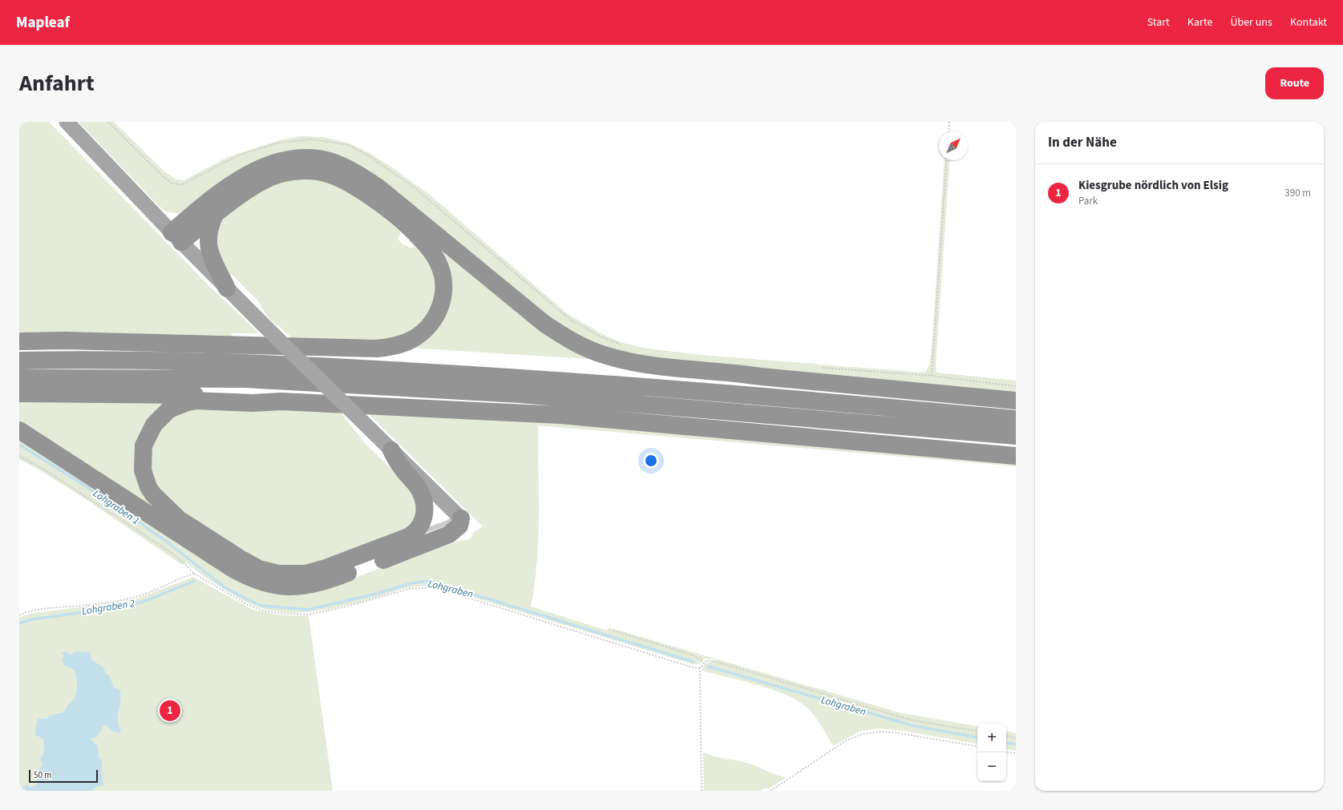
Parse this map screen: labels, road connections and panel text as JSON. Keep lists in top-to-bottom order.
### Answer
{
  "water": ["Lohgraben 1", "Lohgraben", "Lohgraben 2"],
  "scale_bar": "50 m",
  "north": "top right",
  "page": {
    "header": "Mapleaf",
    "nav": [
      "Start",
      "Karte",
      "Über uns",
      "Kontakt"
    ],
    "title": "Anfahrt",
    "buttons": "Route",
    "heading": "In der Nähe",
    "list": [
      {
        "mark": "1",
        "name": "Kiesgrube nördlich von Elsig",
        "note": "Park",
        "value": "390 m"
      }
    ],
    "pins": "1",
    "map_buttons": ["+", "−"],
    "scale": "50 m"
  }
}
